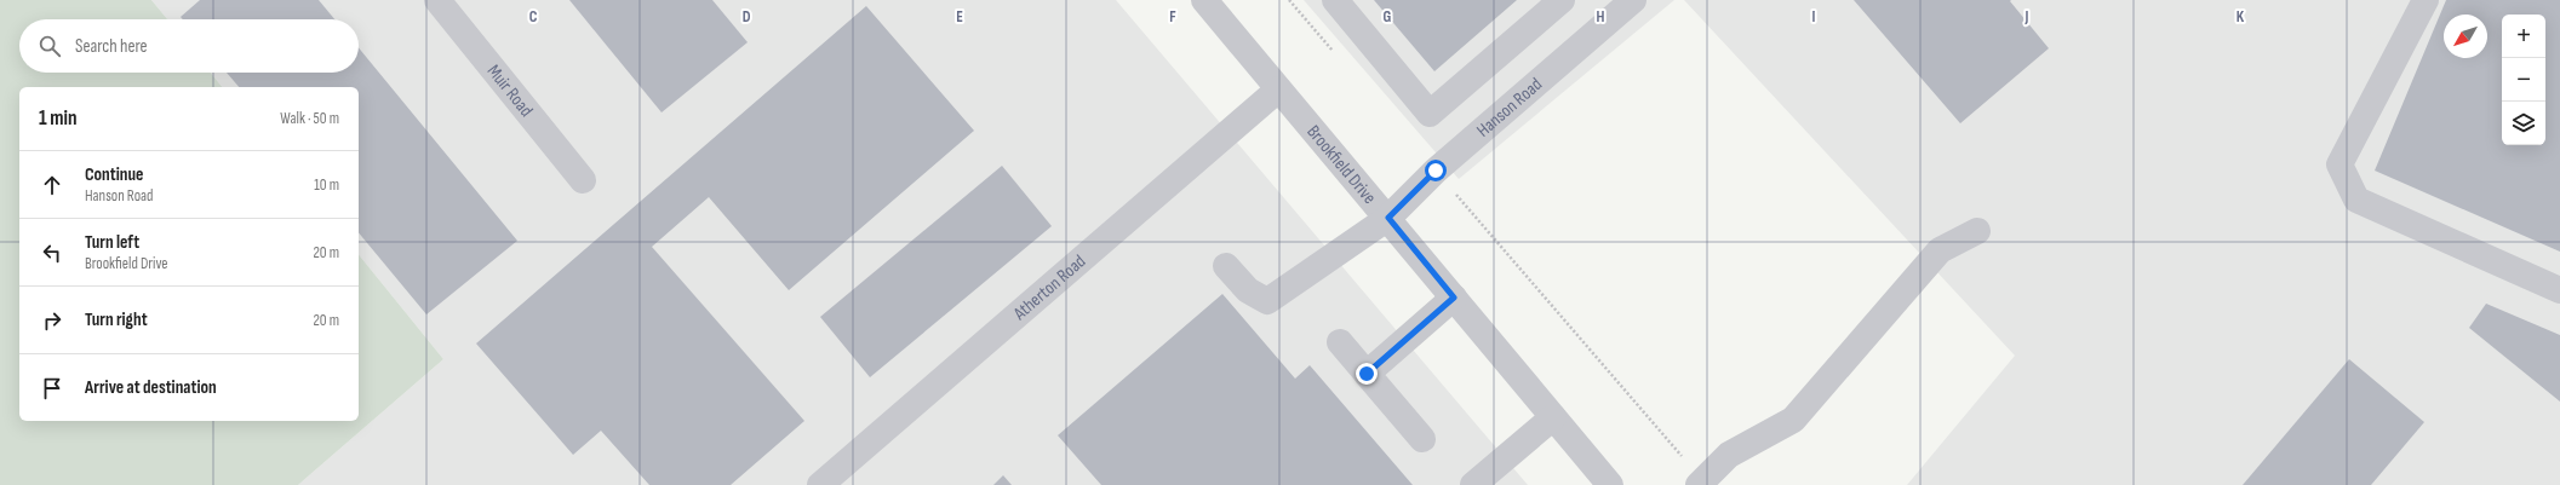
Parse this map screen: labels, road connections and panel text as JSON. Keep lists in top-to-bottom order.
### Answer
{
  "streets": {
    "street": [
      "Muir Road",
      "Hanson Road",
      "Brookfield Drive",
      "Atherton Road"
    ]
  },
  "crossings": [
    ["Hanson Road", "Brookfield Drive"],
    ["Brookfield Drive", "Atherton Road"]
  ],
  "north": "bottom left",
  "page": {
    "map_buttons": ["+", "−"],
    "search": "Search here",
    "heading": ["1 min", "Walk · 50 m"],
    "list": [
      ["Continue", "Hanson Road", "10 m"],
      ["Turn left", "Brookfield Drive", "20 m"],
      ["Turn right", "20 m"],
      "Arrive at destination"
    ]
  },
  "grid": {
    "columns": [
      "C",
      "D",
      "E",
      "F",
      "G",
      "H",
      "I",
      "J",
      "K"
    ]
  }
}
